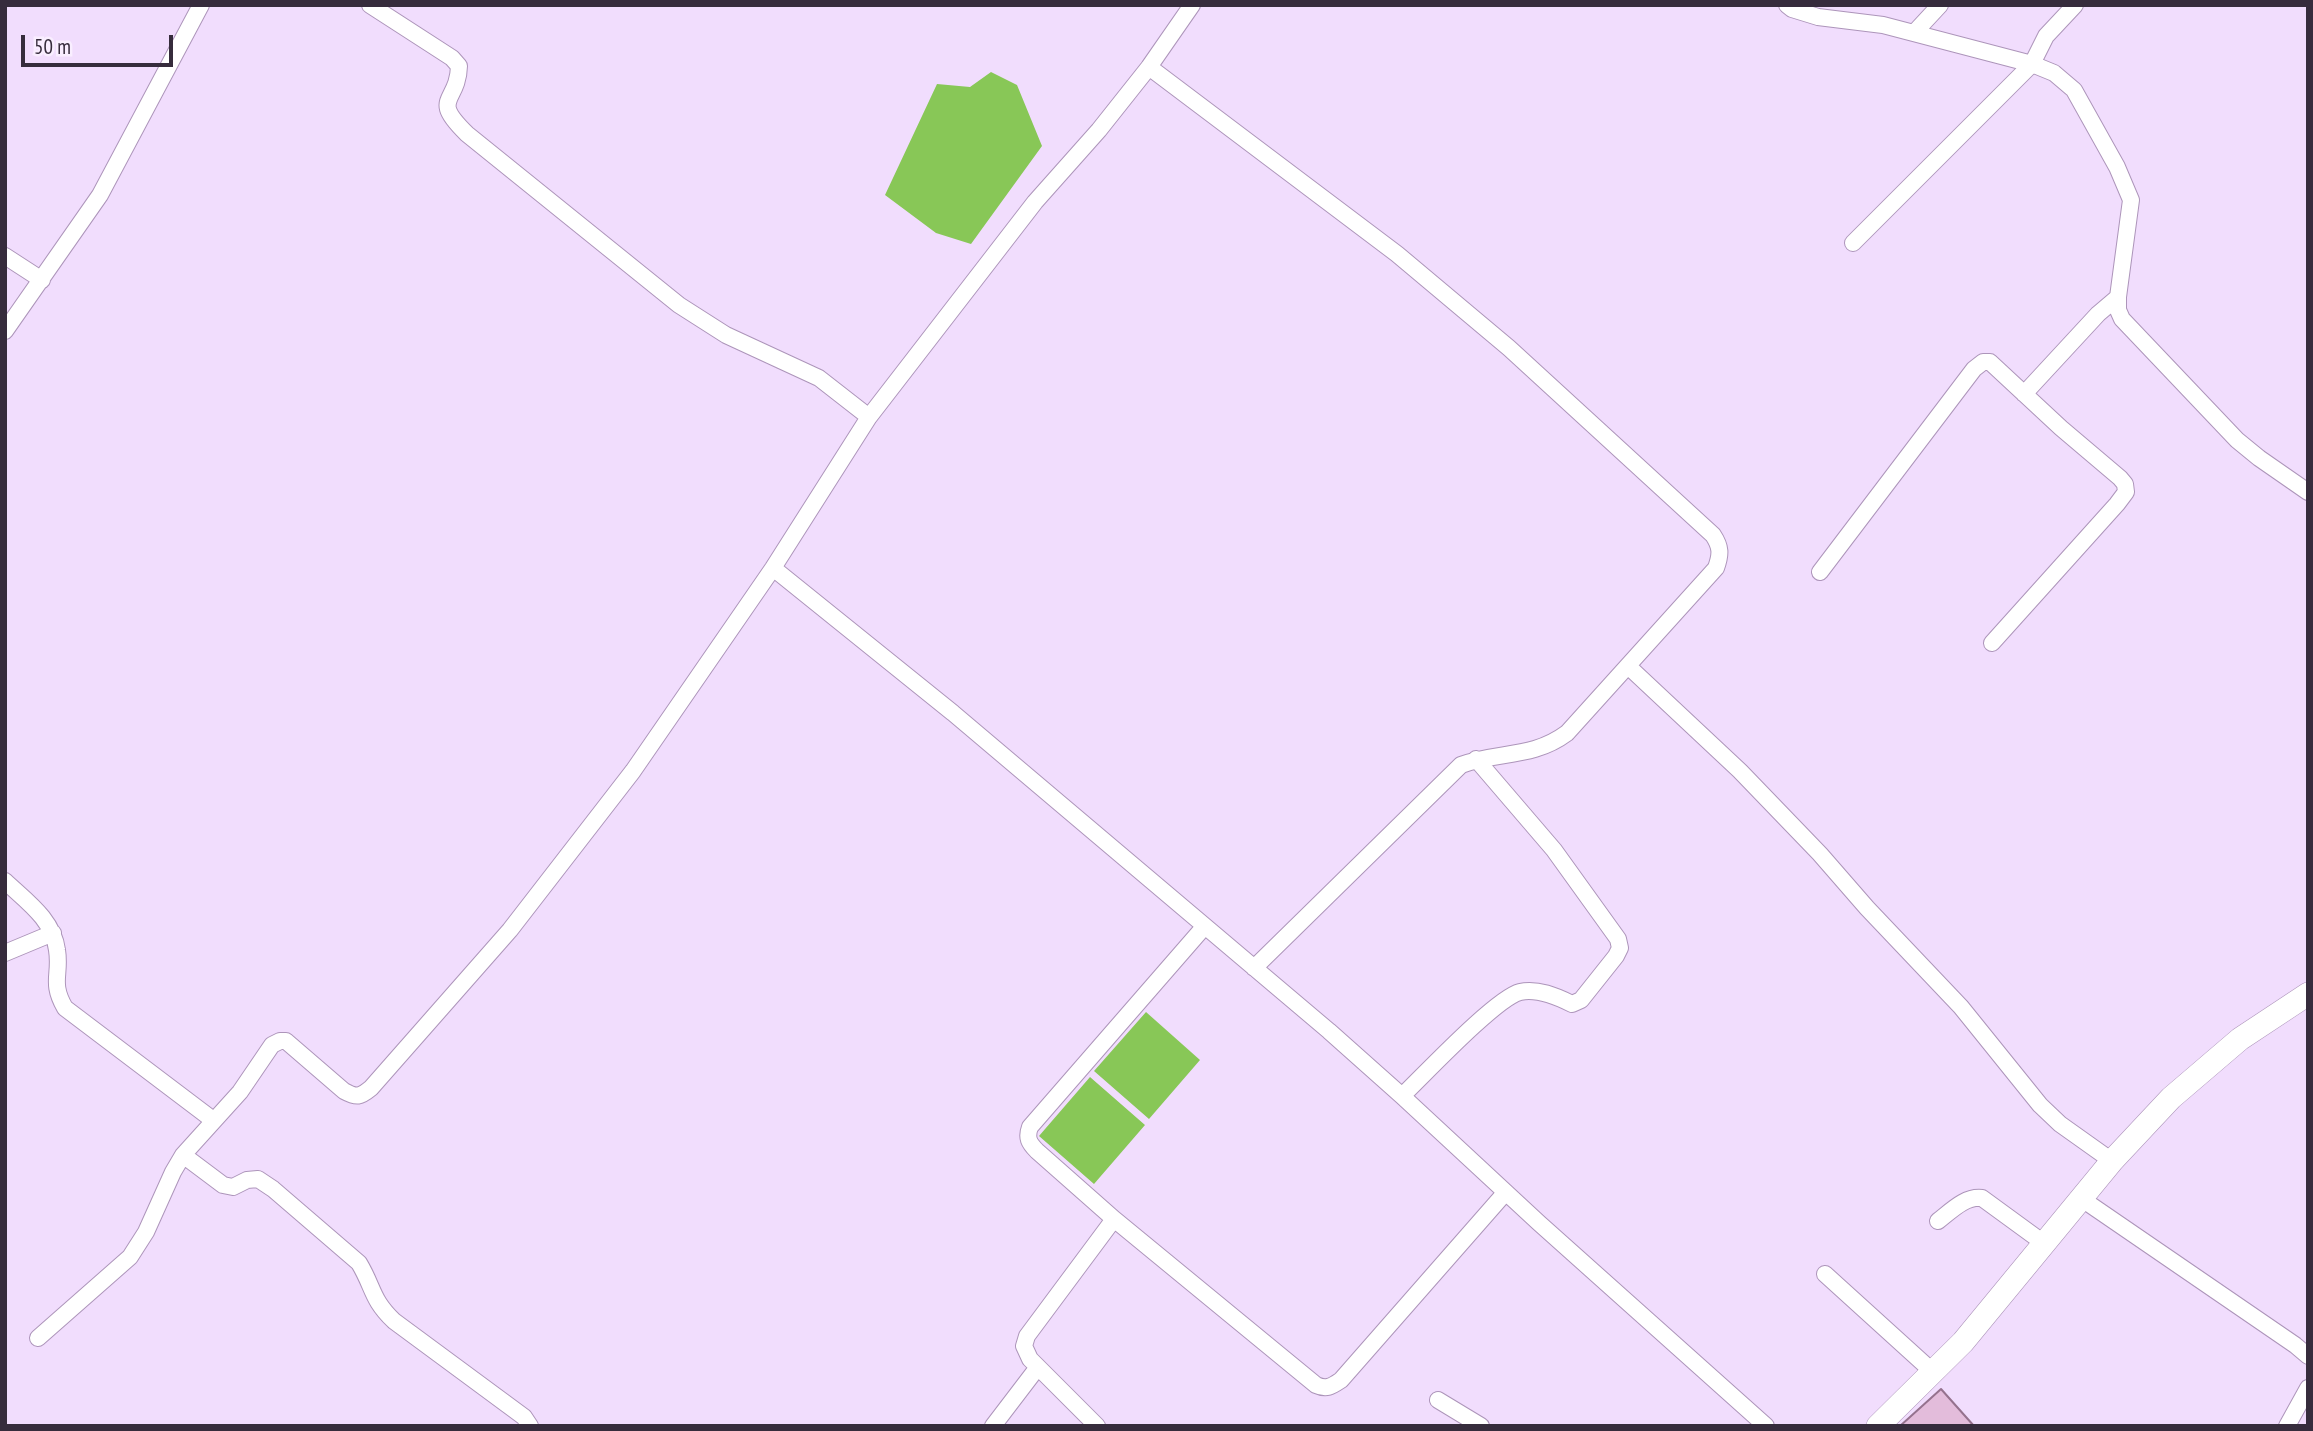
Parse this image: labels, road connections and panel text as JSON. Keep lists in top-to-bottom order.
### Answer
{
  "scale_bar": "50 m"
}
